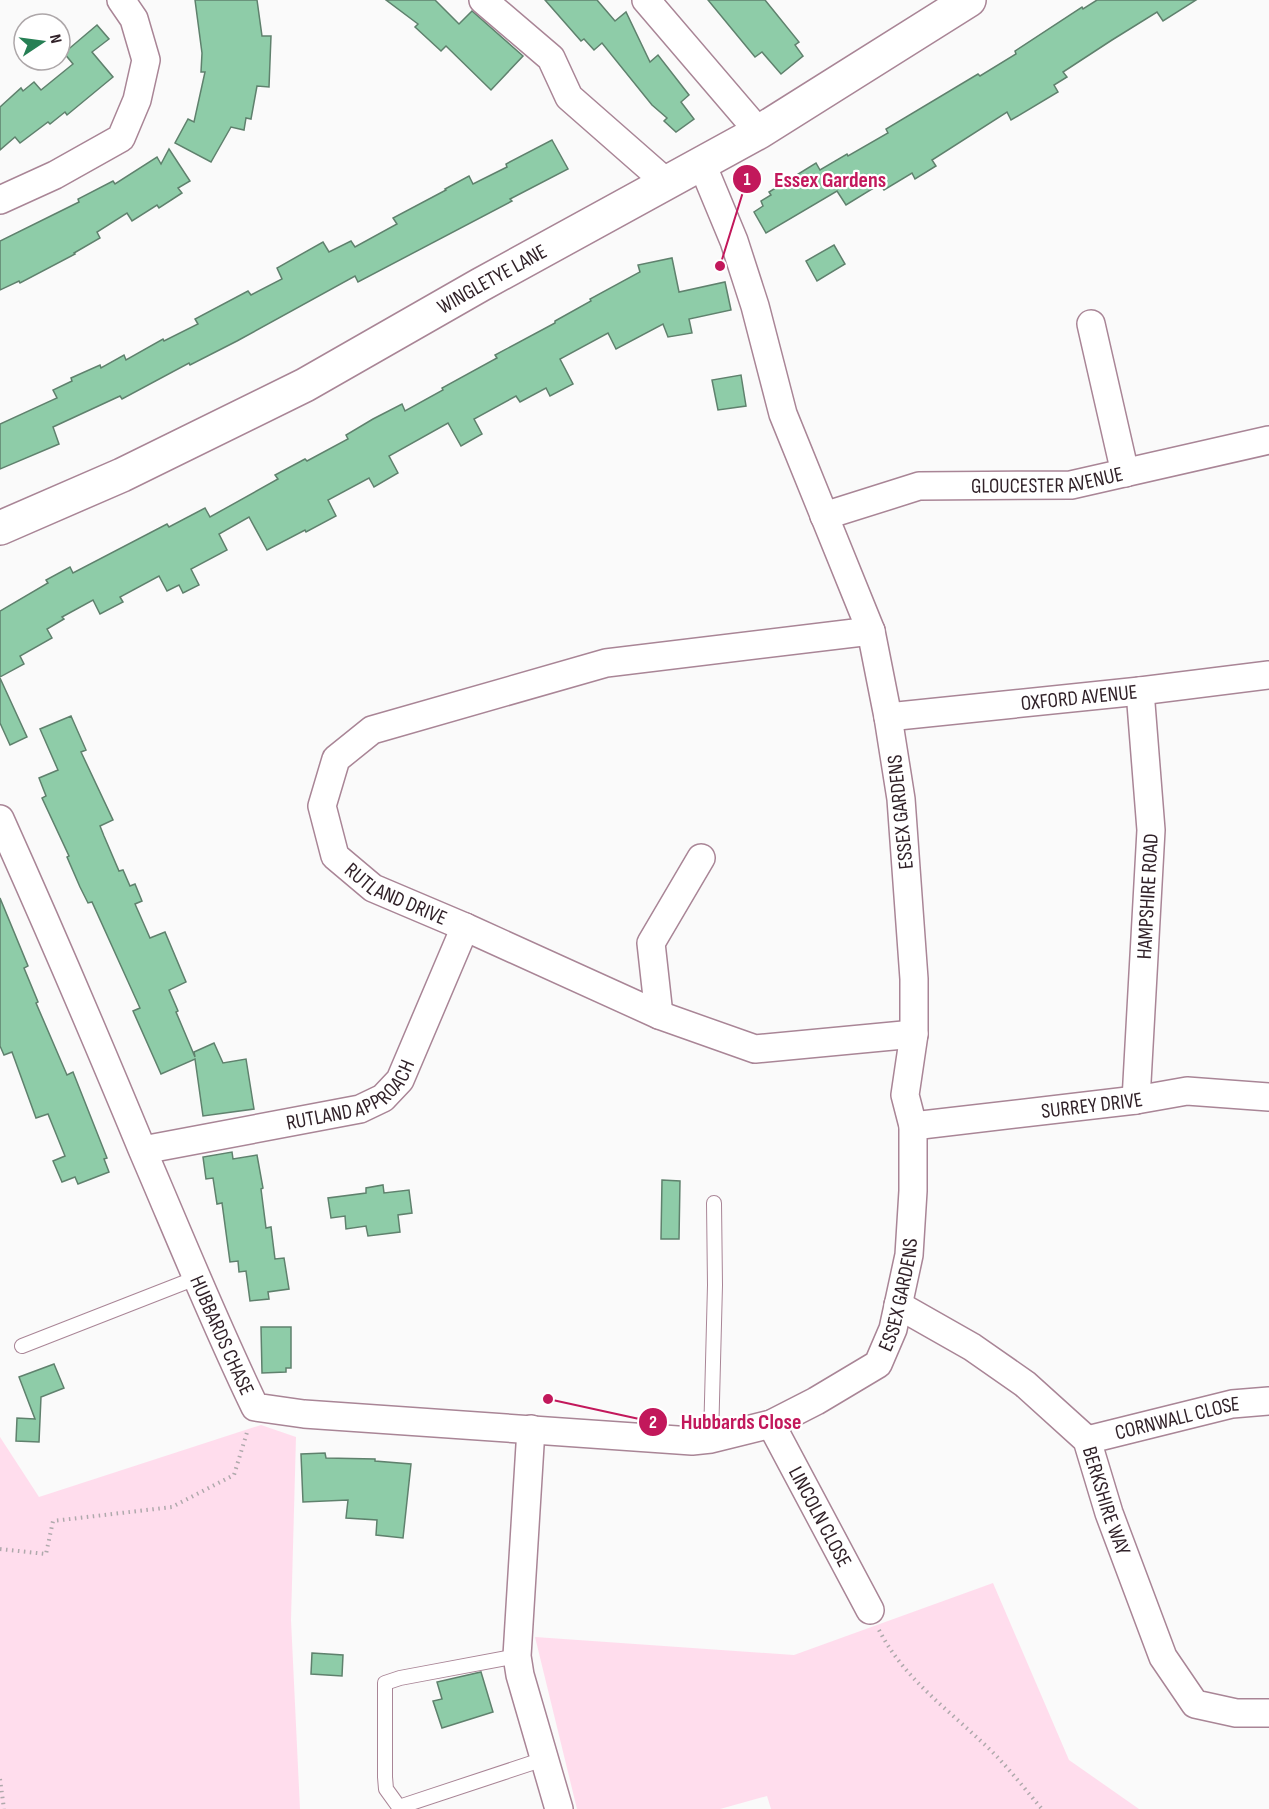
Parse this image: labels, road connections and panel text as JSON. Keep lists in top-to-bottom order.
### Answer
{
  "streets": {
    "street": [
      "WINGLETYE LANE",
      "GLOUCESTER AVENUE",
      "OXFORD AVENUE",
      "ESSEX GARDENS",
      "RUTLAND DRIVE",
      "HAMPSHIRE ROAD",
      "RUTLAND APPROACH",
      "SURREY DRIVE",
      "HUBBARDS CHASE",
      "CORNWALL CLOSE",
      "BERKSHIRE WAY",
      "LINCOLN CLOSE"
    ]
  },
  "crossings": [
    ["WINGLETYE LANE", "ESSEX GARDENS"],
    ["GLOUCESTER AVENUE", "ESSEX GARDENS"],
    ["OXFORD AVENUE", "ESSEX GARDENS"],
    ["OXFORD AVENUE", "HAMPSHIRE ROAD"],
    ["ESSEX GARDENS", "RUTLAND DRIVE"],
    ["ESSEX GARDENS", "SURREY DRIVE"],
    ["ESSEX GARDENS", "HUBBARDS CHASE"],
    ["ESSEX GARDENS", "BERKSHIRE WAY"],
    ["ESSEX GARDENS", "LINCOLN CLOSE"],
    ["RUTLAND DRIVE", "RUTLAND APPROACH"],
    ["HAMPSHIRE ROAD", "SURREY DRIVE"],
    ["RUTLAND APPROACH", "HUBBARDS CHASE"],
    ["HUBBARDS CHASE", "LINCOLN CLOSE"],
    ["CORNWALL CLOSE", "BERKSHIRE WAY"]
  ],
  "places": ["Essex Gardens", "Hubbards Close"],
  "north": "right"
}
